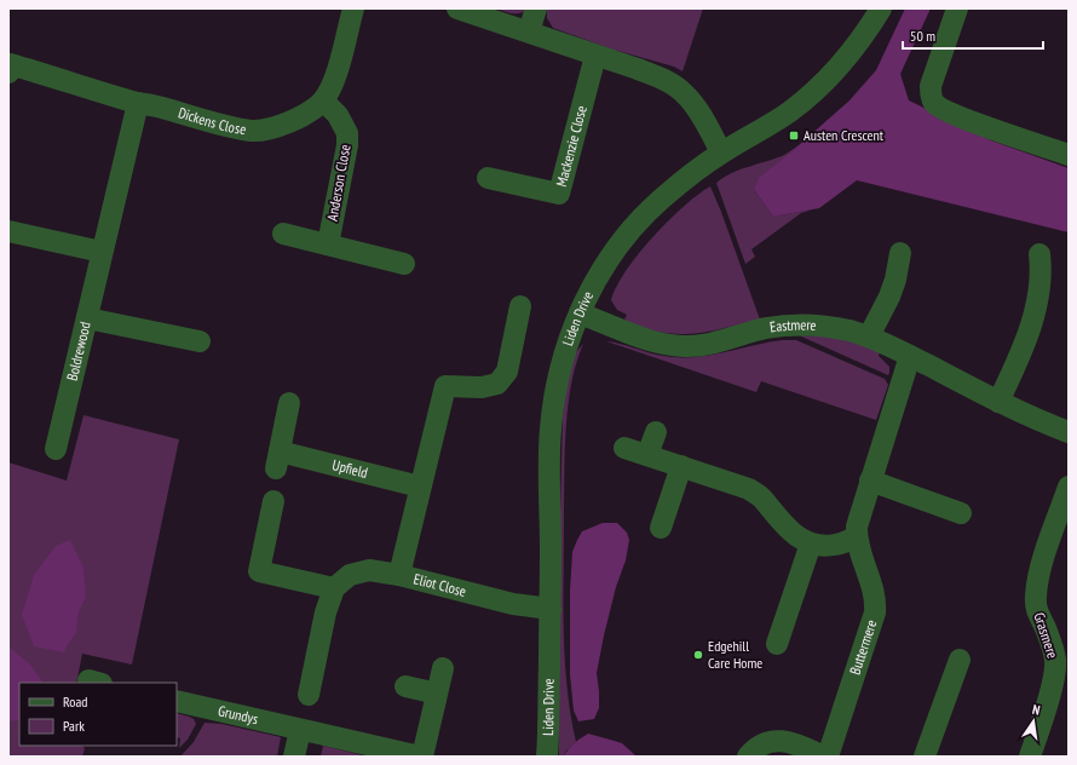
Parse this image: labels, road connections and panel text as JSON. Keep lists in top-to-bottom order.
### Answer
{
  "streets": {
    "street": [
      "Dickens Close",
      "Mackenzie Close",
      "Anderson Close",
      "Liden Drive",
      "Eastmere",
      "Boldrewood",
      "Upfield",
      "Eliot Close",
      "Grasmere",
      "Buttermere",
      "Grundys"
    ]
  },
  "crossings": [
    ["Dickens Close", "Anderson Close"],
    ["Dickens Close", "Boldrewood"],
    ["Liden Drive", "Eastmere"],
    ["Liden Drive", "Eliot Close"],
    ["Eastmere", "Buttermere"]
  ],
  "places": {
    "transit": ["Austen Crescent"],
    "other": ["Edgehill Care Home"]
  },
  "legend": ["Road", "Park"],
  "scale_bar": "50 m",
  "north": "top"
}
